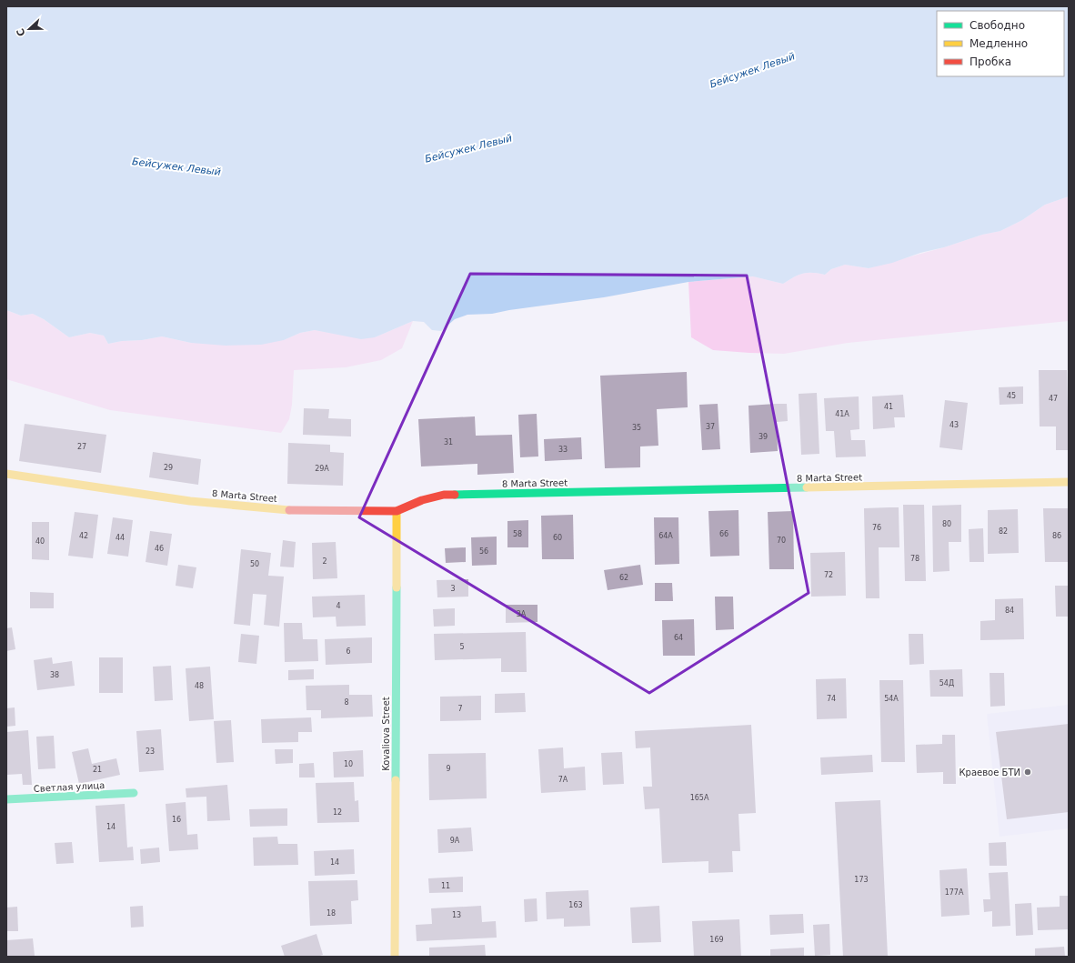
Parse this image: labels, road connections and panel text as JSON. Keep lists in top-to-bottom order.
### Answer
{
  "streets": {
    "street": ["8 Marta Street", "Kovaliova Street", "Светлая улица"]
  },
  "crossings": [
    ["8 Marta Street", "Kovaliova Street"]
  ],
  "water": ["Бейсужек Левый"],
  "places": ["Краевое БТИ"],
  "house_numbers": [
    "45",
    "47",
    "41",
    "41А",
    "43",
    "37",
    "35",
    "39",
    "31",
    "27",
    "33",
    "29",
    "29А",
    "80",
    "76",
    "82",
    "58",
    "66",
    "42",
    "64А",
    "86",
    "44",
    "60",
    "70",
    "40",
    "46",
    "56",
    "78",
    "2",
    "50",
    "72",
    "62",
    "3",
    "4",
    "84",
    "3А",
    "64",
    "5",
    "6",
    "38",
    "54Д",
    "48",
    "74",
    "54А",
    "8",
    "7",
    "23",
    "10",
    "9",
    "21",
    "7А",
    "165А",
    "12",
    "16",
    "14",
    "9А",
    "14",
    "173",
    "11",
    "177А",
    "163",
    "18",
    "13",
    "169"
  ],
  "legend": ["Свободно", "Медленно", "Пробка"],
  "north": "left"
}
